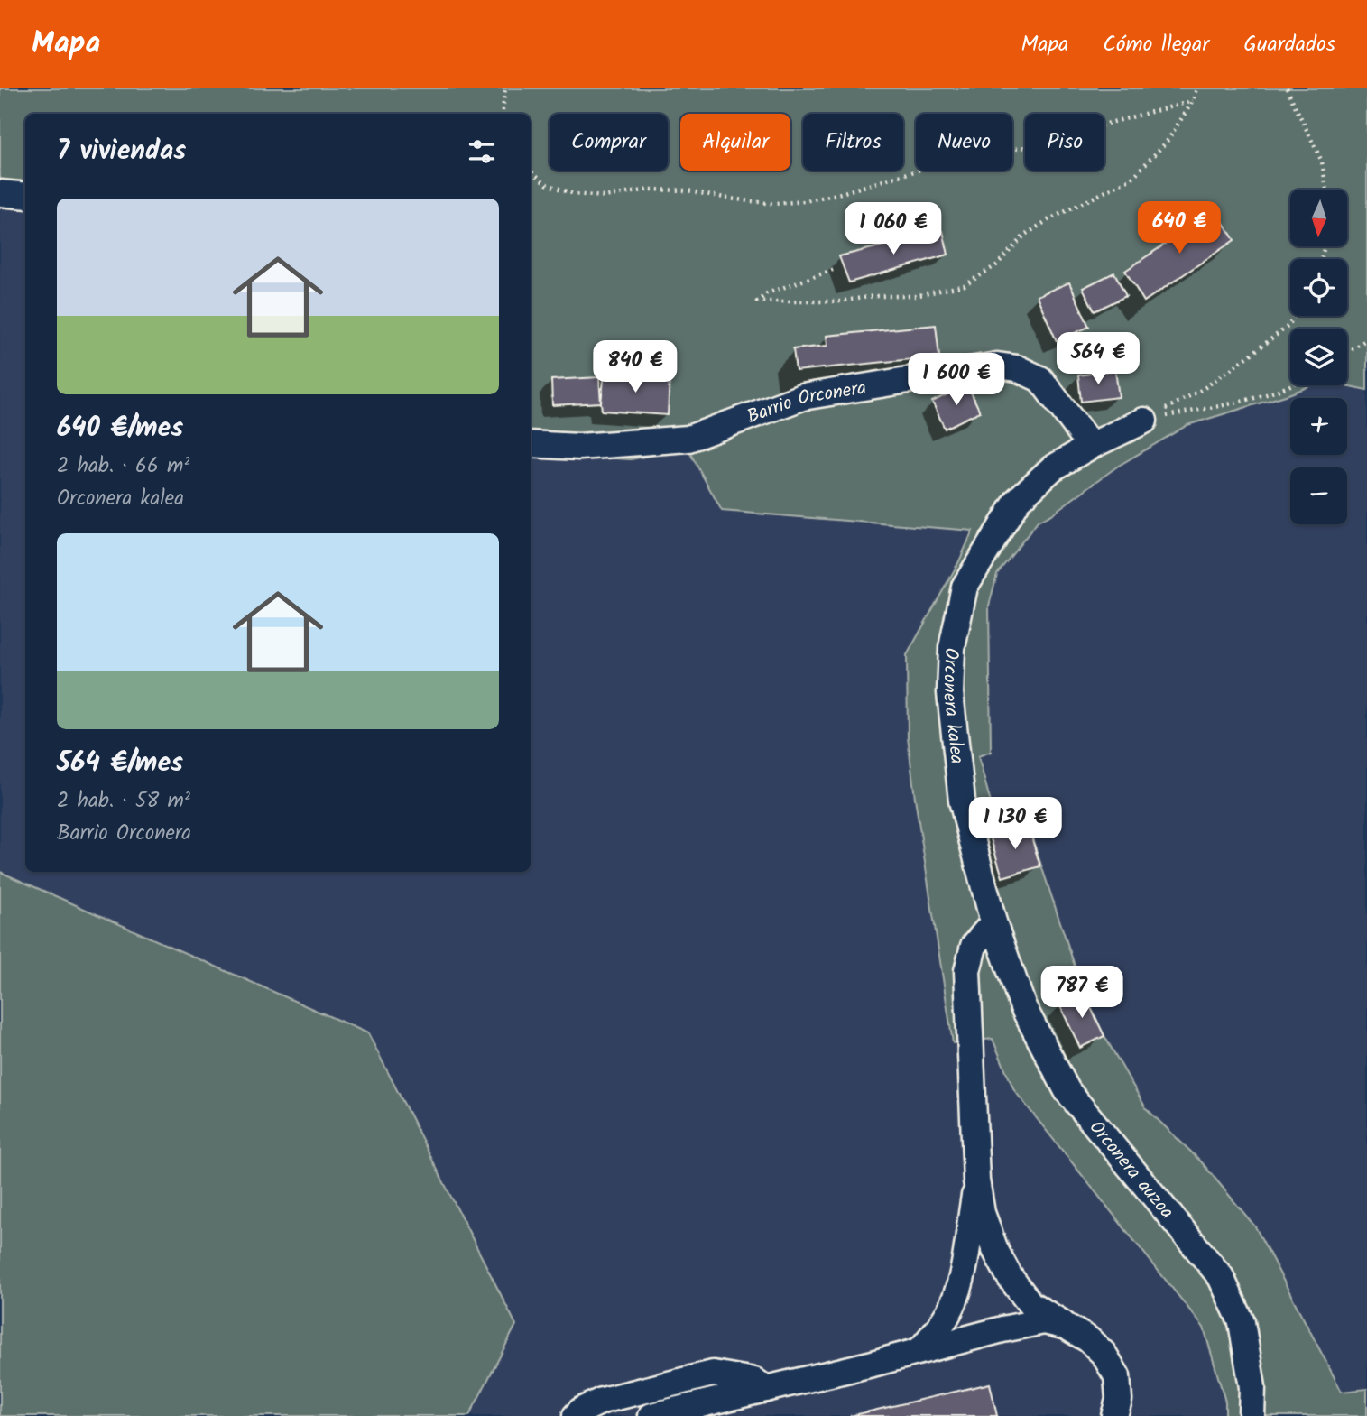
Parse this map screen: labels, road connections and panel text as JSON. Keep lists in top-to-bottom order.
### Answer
{
  "streets": {
    "street": ["Barrio Orconera", "Orconera kalea", "Orconera auzoa"]
  },
  "crossings": [
    ["Barrio Orconera", "Orconera kalea"],
    ["Orconera kalea", "Orconera auzoa"]
  ],
  "north": "bottom",
  "page": {
    "header": "Mapa",
    "nav": ["Mapa", "Cómo llegar", "Guardados"],
    "chip": [
      "Comprar",
      "Alquilar",
      "Filtros",
      "Nuevo",
      "Piso"
    ],
    "heading": "7 viviendas",
    "map_buttons": ["+", "−"],
    "list": [
      {
        "name": "640 €/mes",
        "note": "2 hab. · 66 m² · Orconera kalea"
      },
      {
        "name": "564 €/mes",
        "note": "2 hab. · 58 m² · Barrio Orconera"
      }
    ],
    "price": [
      "640 €",
      "1 060 €",
      "564 €",
      "840 €",
      "1 600 €",
      "1 130 €",
      "787 €"
    ]
  }
}
